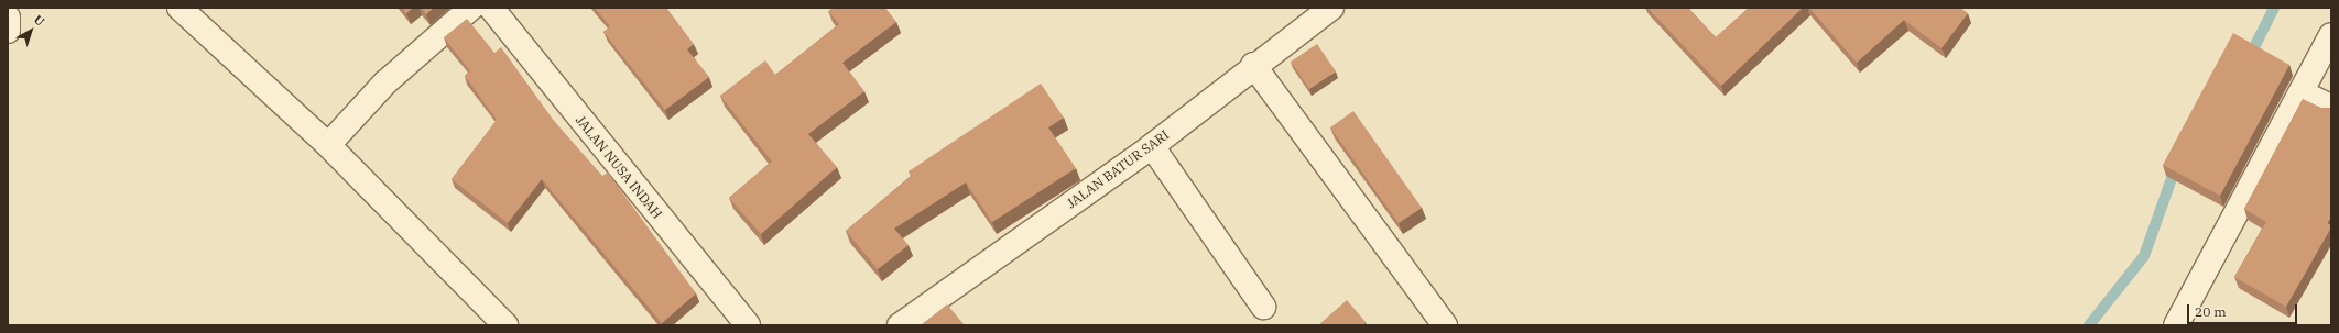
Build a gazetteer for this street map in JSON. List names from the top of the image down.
{
  "streets": {
    "street": ["JALAN NUSA INDAH", "JALAN BATUR SARI"]
  },
  "scale_bar": "20 m",
  "north": "top right"
}
